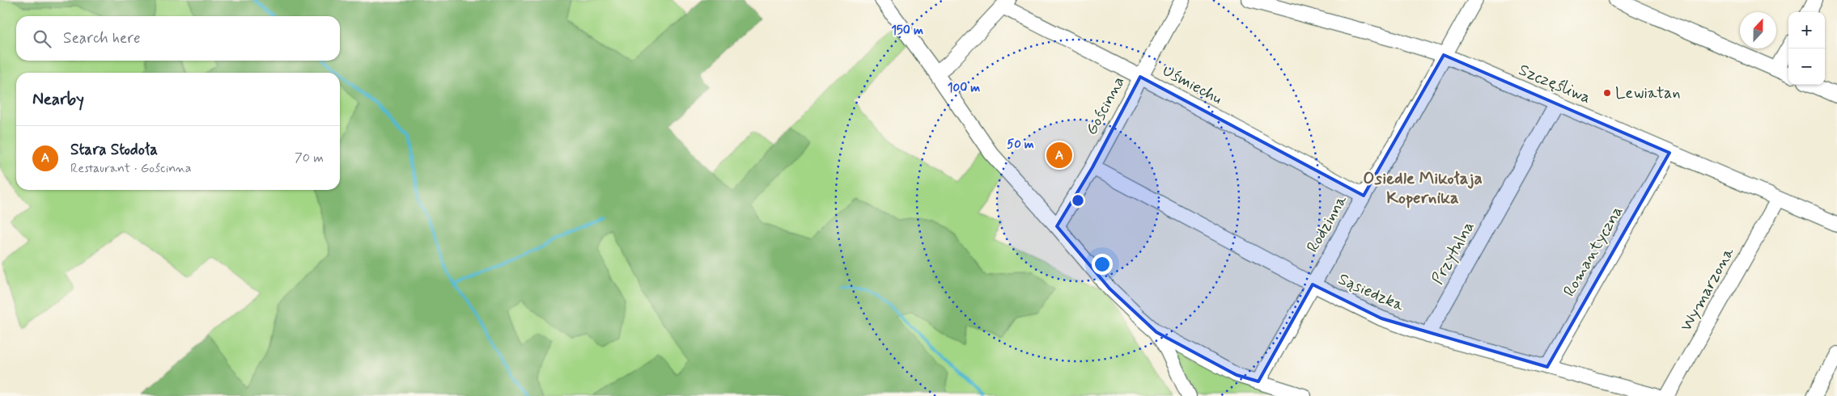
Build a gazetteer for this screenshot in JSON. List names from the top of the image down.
{
  "streets": {
    "street": [
      "Szczęśliwa",
      "Uśmiechu",
      "Gościnna",
      "Rodzinna",
      "Romantyczna",
      "Przytulna",
      "Wymarzona",
      "Sąsiedzka"
    ]
  },
  "crossings": [
    ["Szczęśliwa", "Rodzinna"],
    ["Szczęśliwa", "Romantyczna"],
    ["Szczęśliwa", "Przytulna"],
    ["Szczęśliwa", "Wymarzona"],
    ["Uśmiechu", "Gościnna"],
    ["Uśmiechu", "Rodzinna"],
    ["Gościnna", "Sąsiedzka"],
    ["Rodzinna", "Sąsiedzka"],
    ["Romantyczna", "Sąsiedzka"],
    ["Przytulna", "Sąsiedzka"]
  ],
  "districts": ["Osiedle Mikołaja Kopernika"],
  "places": ["Lewiatan"],
  "north": "top",
  "page": {
    "map_buttons": ["+", "−"],
    "search": "Search here",
    "heading": "Nearby",
    "list": [
      {
        "mark": "A",
        "name": "Stara Stodoła",
        "note": "Restaurant · Gościnna",
        "value": "70 m"
      }
    ],
    "pins": "A"
  },
  "rings": ["150 m", "100 m", "50 m"]
}
